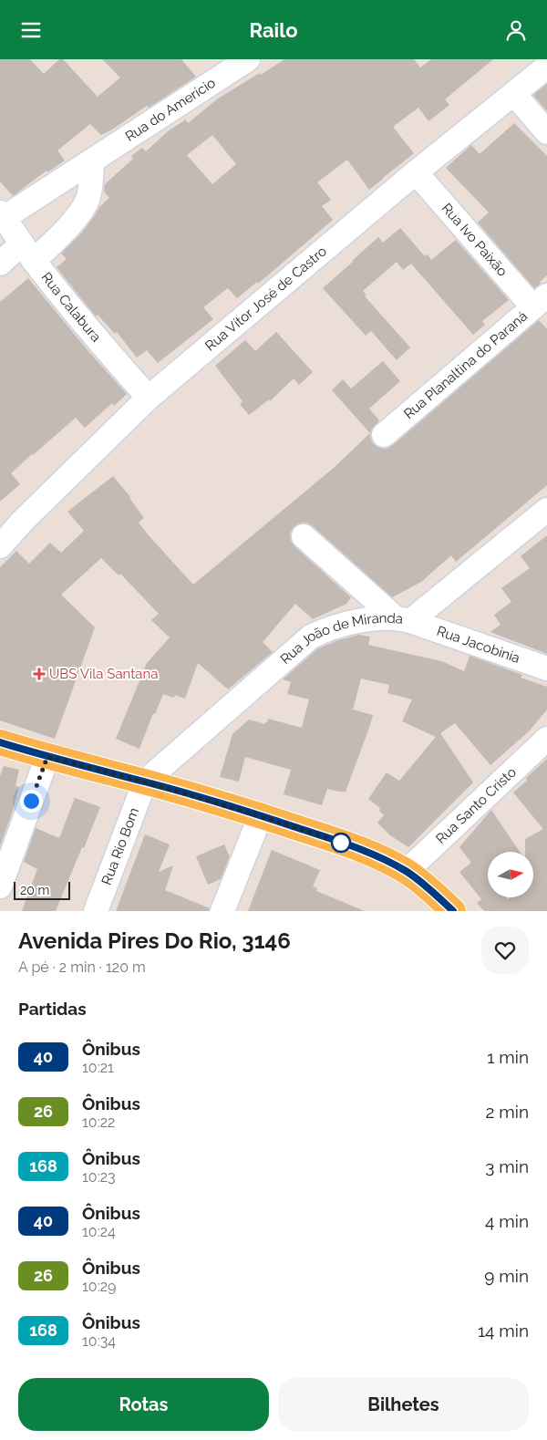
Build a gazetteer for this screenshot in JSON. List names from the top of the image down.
{
  "streets": {
    "street": [
      "Rua do Amerício",
      "Rua Ivo Paixão",
      "Rua Vítor José de Castro",
      "Rua Calabura",
      "Rua Planaltina do Paraná",
      "Rua João de Miranda",
      "Rua Jacobinia",
      "Rua Santo Cristo",
      "Rua Rio Bom"
    ]
  },
  "crossings": [
    ["Rua do Amerício", "Rua Calabura"],
    ["Rua Ivo Paixão", "Rua Vítor José de Castro"],
    ["Rua Ivo Paixão", "Rua Planaltina do Paraná"],
    ["Rua Vítor José de Castro", "Rua Calabura"],
    ["Rua João de Miranda", "Rua Jacobinia"],
    ["Rua João de Miranda", "Rua Rio Bom"]
  ],
  "places": {
    "health": ["UBS Vila Santana"]
  },
  "lines": ["bus line 40"],
  "scale_bar": "20 m",
  "north": "right",
  "page": {
    "header": "Railo",
    "scale": "20 m",
    "heading": [
      ["Avenida Pires Do Rio, 3146", "A pé · 2 min · 120 m"],
      "Partidas"
    ],
    "list": [
      {
        "mark": "40",
        "name": "Ônibus",
        "note": "10:21",
        "value": "1 min"
      },
      {
        "mark": "26",
        "name": "Ônibus",
        "note": "10:22",
        "value": "2 min"
      },
      {
        "mark": "168",
        "name": "Ônibus",
        "note": "10:23",
        "value": "3 min"
      },
      {
        "mark": "40",
        "name": "Ônibus",
        "note": "10:24",
        "value": "4 min"
      },
      {
        "mark": "26",
        "name": "Ônibus",
        "note": "10:29",
        "value": "9 min"
      },
      {
        "mark": "168",
        "name": "Ônibus",
        "note": "10:34",
        "value": "14 min"
      }
    ],
    "buttons": ["Rotas", "Bilhetes"]
  }
}
